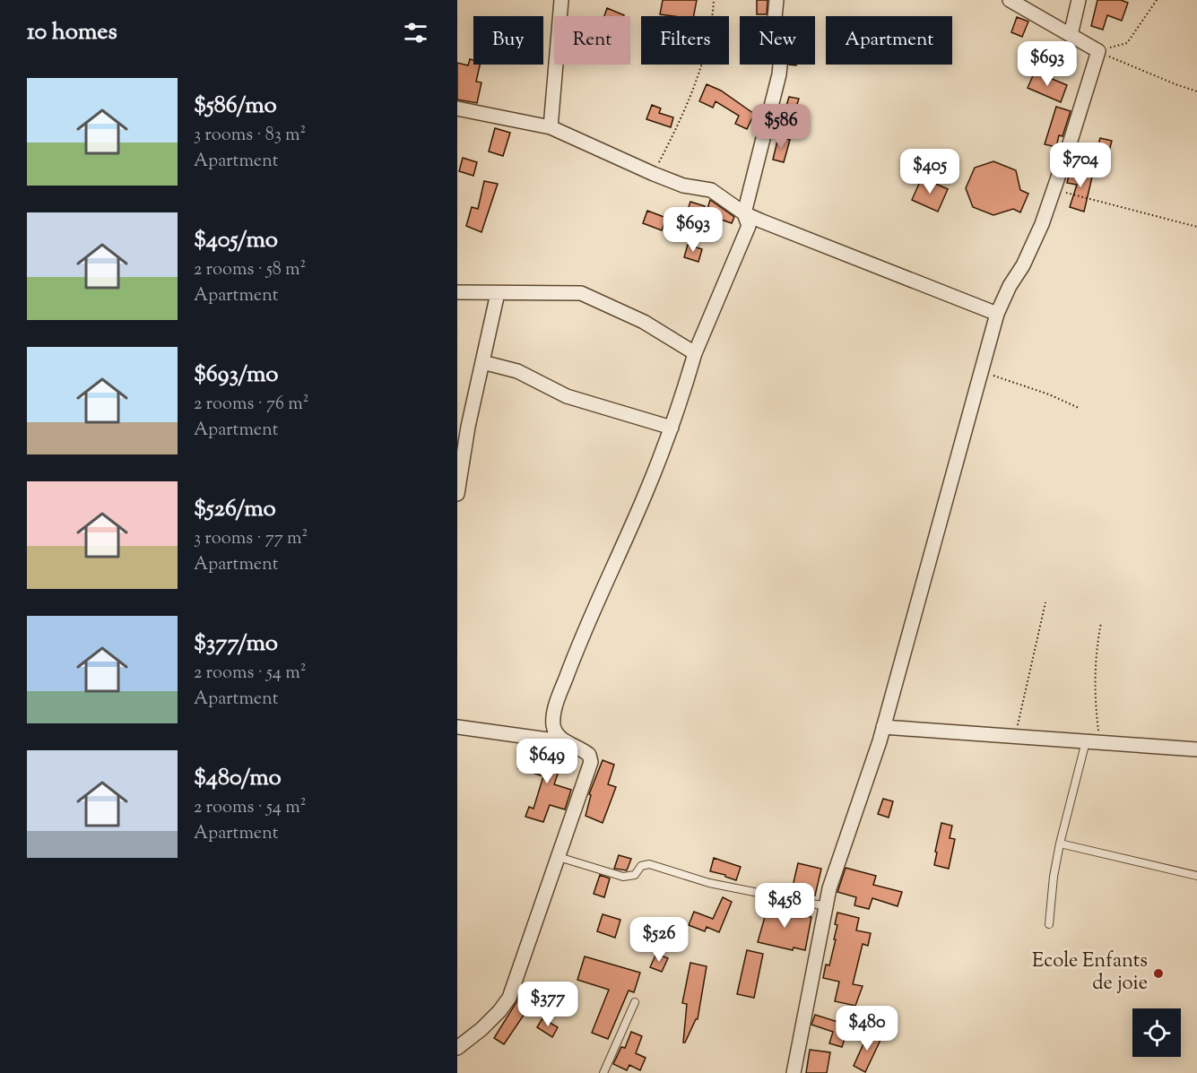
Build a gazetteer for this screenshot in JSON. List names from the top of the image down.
{
  "places": ["Ecole Enfants de joie"],
  "page": {
    "heading": "10 homes",
    "chip": [
      "Buy",
      "Rent",
      "Filters",
      "New",
      "Apartment"
    ],
    "price": [
      "$693",
      "$586",
      "$704",
      "$405",
      "$693",
      "$649",
      "$458",
      "$526",
      "$377",
      "$480"
    ],
    "list": [
      {
        "name": "$586/mo",
        "note": "3 rooms · 83 m² · Apartment"
      },
      {
        "name": "$405/mo",
        "note": "2 rooms · 58 m² · Apartment"
      },
      {
        "name": "$693/mo",
        "note": "2 rooms · 76 m² · Apartment"
      },
      {
        "name": "$526/mo",
        "note": "3 rooms · 77 m² · Apartment"
      },
      {
        "name": "$377/mo",
        "note": "2 rooms · 54 m² · Apartment"
      },
      {
        "name": "$480/mo",
        "note": "2 rooms · 54 m² · Apartment"
      }
    ]
  }
}
